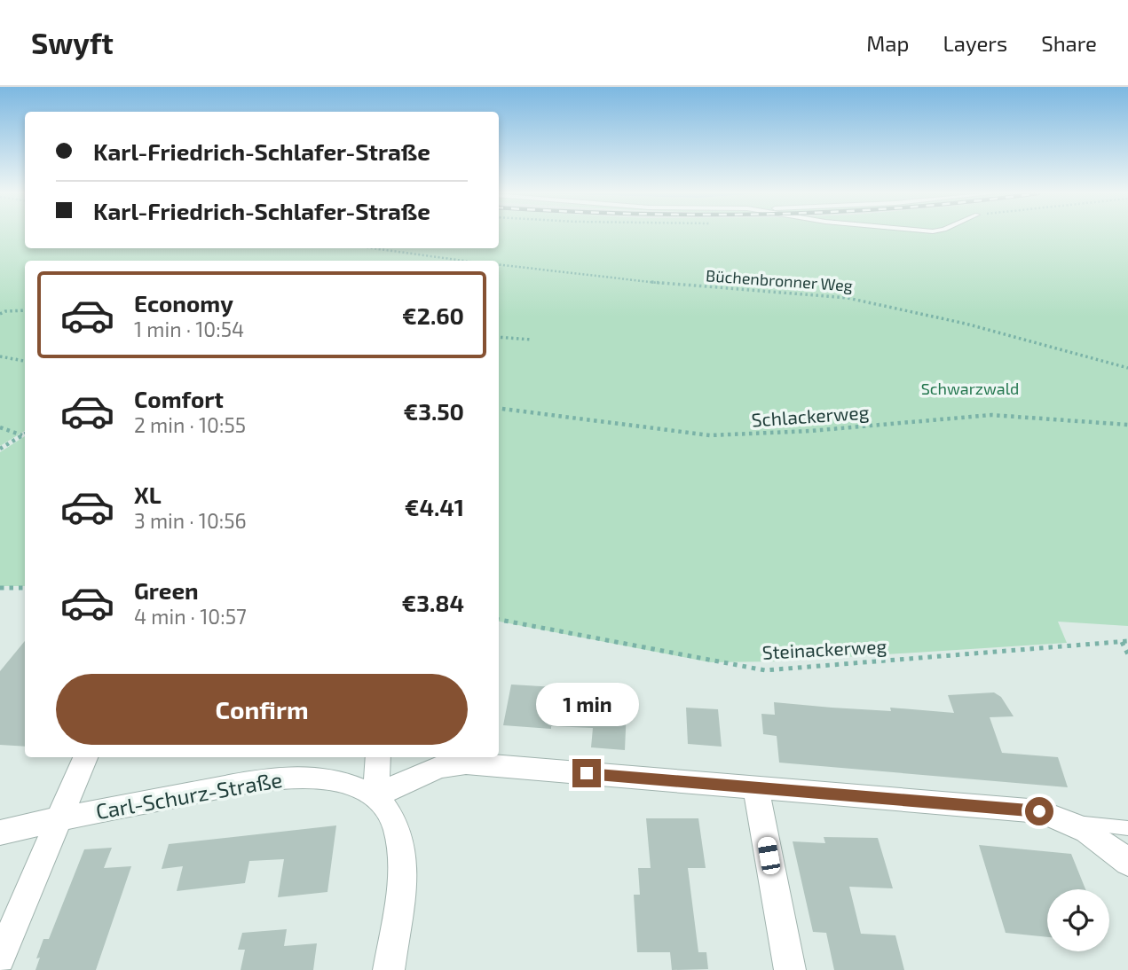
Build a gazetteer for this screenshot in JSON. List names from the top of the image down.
{
  "streets": {
    "street": ["Carl-Schurz-Straße"],
    "path": ["Büchenbronner Weg", "Schlackerweg", "Steinackerweg"]
  },
  "parks": ["Schwarzwald"],
  "page": {
    "header": "Swyft",
    "nav": ["Map", "Layers", "Share"],
    "banner": ["Karl-Friedrich-Schlafer-Straße", "Karl-Friedrich-Schlafer-Straße"],
    "list": [
      {
        "name": "Economy",
        "note": "1 min · 10:54",
        "value": "€2.60"
      },
      {
        "name": "Comfort",
        "note": "2 min · 10:55",
        "value": "€3.50"
      },
      {
        "name": "XL",
        "note": "3 min · 10:56",
        "value": "€4.41"
      },
      {
        "name": "Green",
        "note": "4 min · 10:57",
        "value": "€3.84"
      }
    ],
    "buttons": "Confirm",
    "bubble": "1 min"
  }
}
